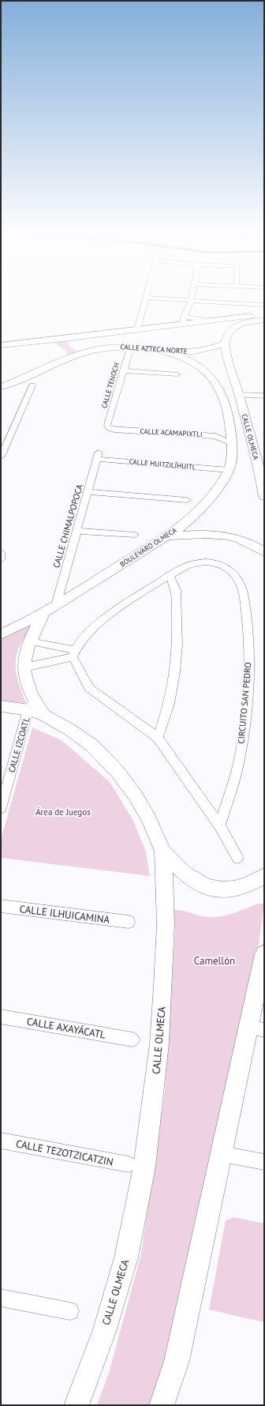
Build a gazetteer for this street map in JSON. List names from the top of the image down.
{
  "streets": {
    "street": [
      "CALLE AZTECA NORTE",
      "CALLE TENOCH",
      "CALLE ACAMAPIXTLI",
      "CALLE OLMECA",
      "CALLE HUITZILÍHUITL",
      "CALLE CHIMALPOPOCA",
      "BOULEVARD OLMECA",
      "CIRCUITO SAN PEDRO",
      "CALLE IZCOATL",
      "CALLE ILHUICAMINA",
      "CALLE AXAYÁCATL",
      "CALLE TEZOTZICATZIN"
    ]
  },
  "crossings": [
    ["CALLE AZTECA NORTE", "CALLE TENOCH"],
    ["CALLE AZTECA NORTE", "CALLE OLMECA"],
    ["CALLE AZTECA NORTE", "BOULEVARD OLMECA"],
    ["CALLE TENOCH", "CALLE ACAMAPIXTLI"],
    ["CALLE ACAMAPIXTLI", "BOULEVARD OLMECA"],
    ["CALLE OLMECA", "CALLE IZCOATL"],
    ["CALLE HUITZILÍHUITL", "CALLE CHIMALPOPOCA"],
    ["CALLE HUITZILÍHUITL", "BOULEVARD OLMECA"],
    ["CALLE CHIMALPOPOCA", "BOULEVARD OLMECA"]
  ],
  "parks": ["Área de Juegos", "Camellón"]
}
